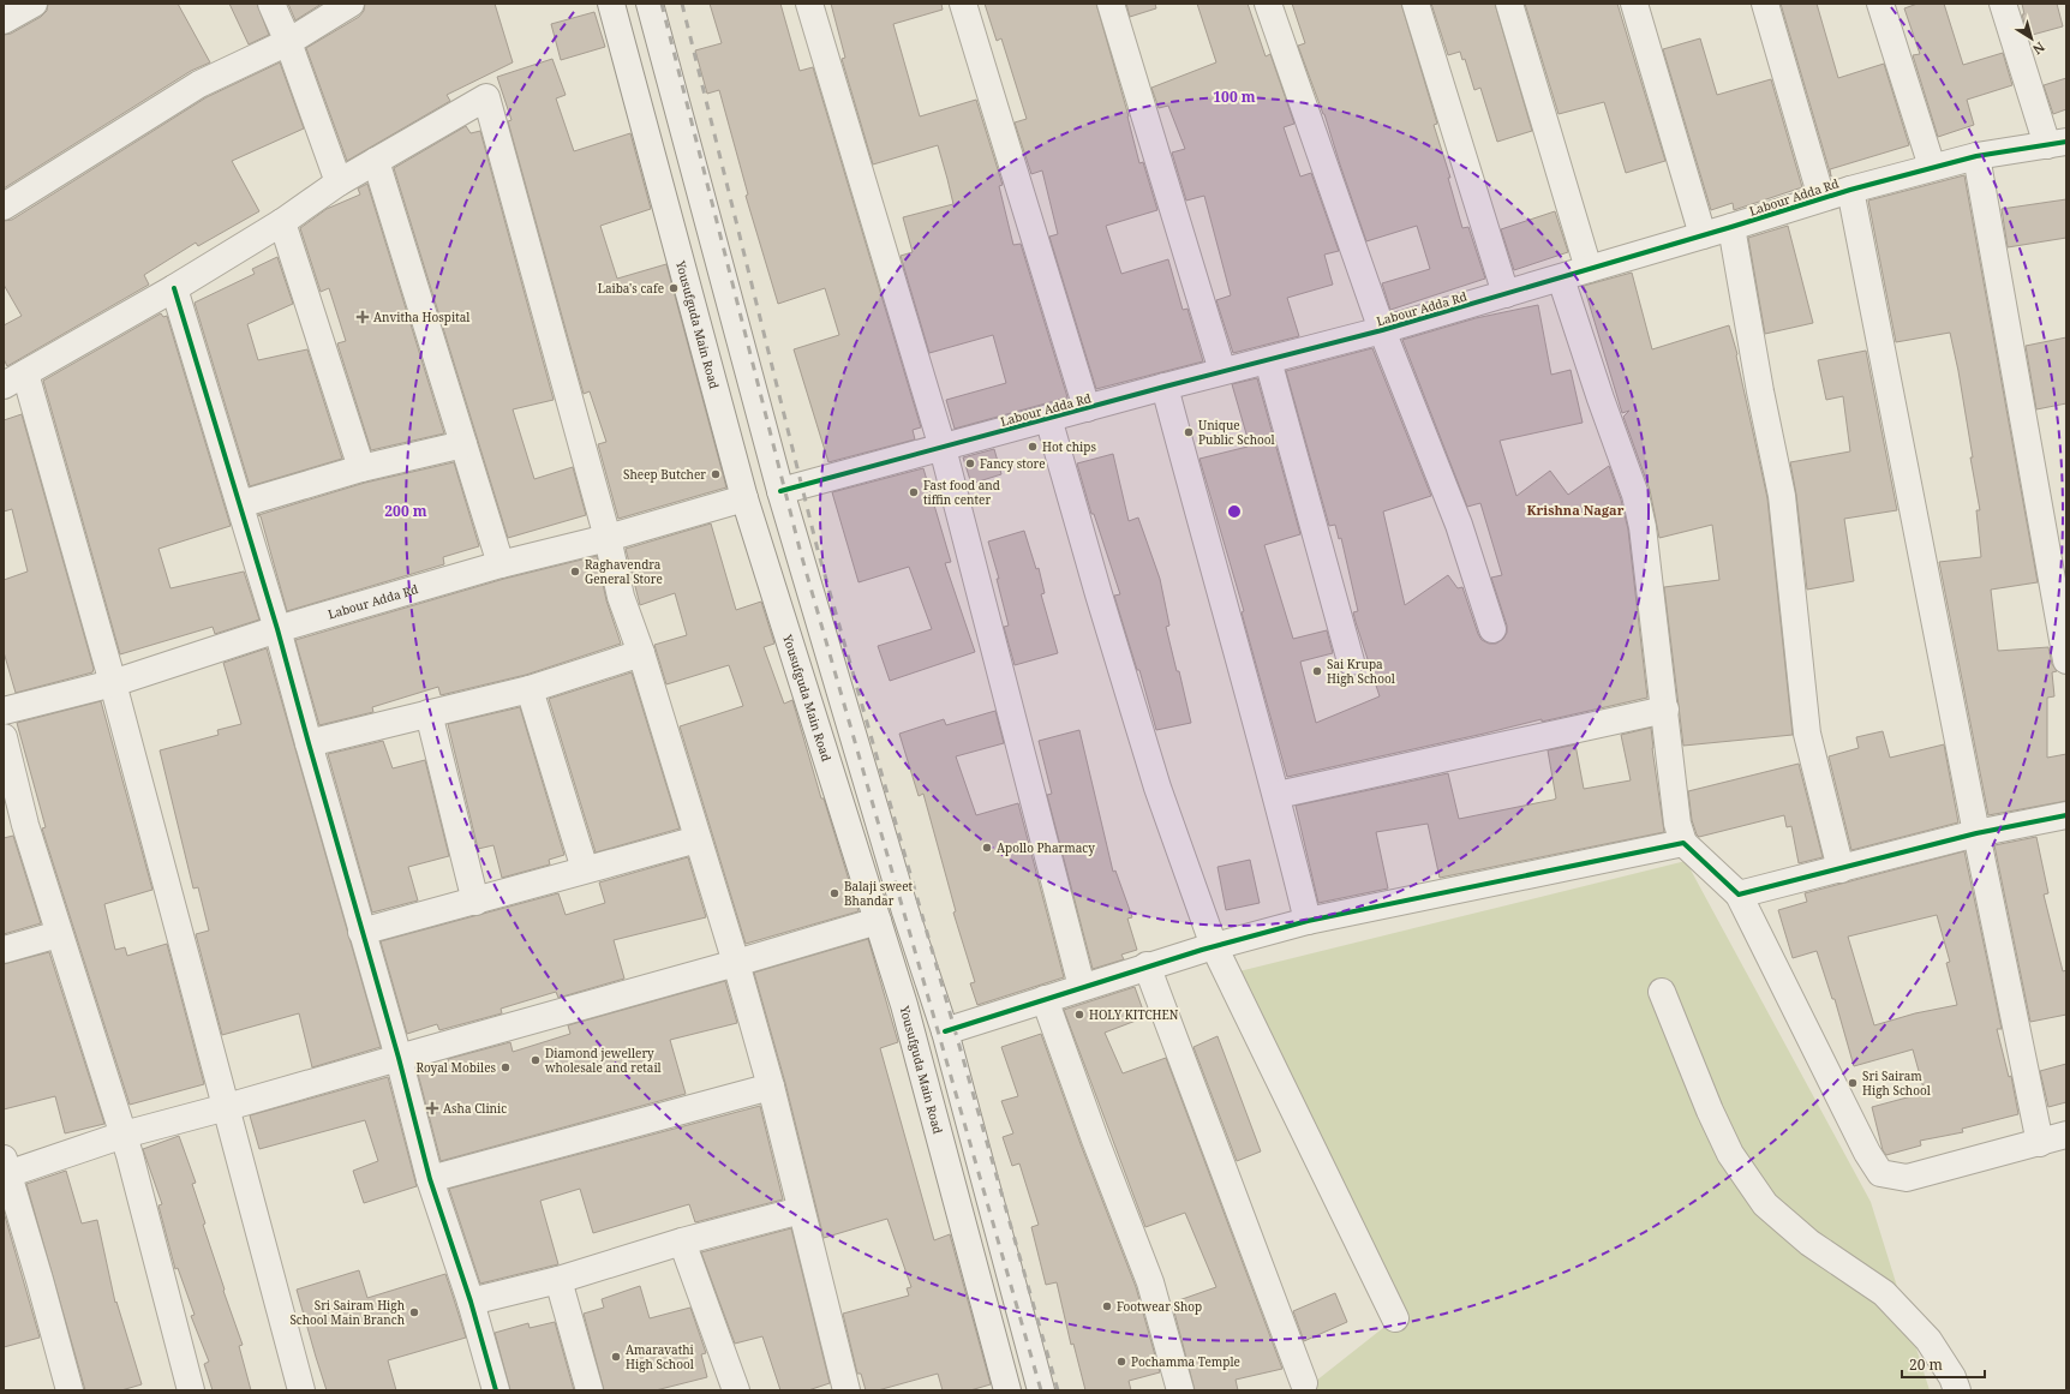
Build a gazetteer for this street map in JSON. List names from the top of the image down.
{
  "streets": {
    "street": ["Labour Adda Rd", "Yousufguda Main Road"]
  },
  "crossings": [
    ["Labour Adda Rd", "Yousufguda Main Road"]
  ],
  "districts": ["Krishna Nagar"],
  "places": {
    "other": [
      "Laiba's cafe",
      "Unique Public School",
      "Hot chips",
      "Fancy store",
      "Sheep Butcher",
      "Fast food and tiffin center",
      "Raghavendra General Store",
      "Sai Krupa High School",
      "Apollo Pharmacy",
      "Balaji sweet Bhandar",
      "HOLY KITCHEN",
      "Diamond jewellery wholesale and retail",
      "Royal Mobiles",
      "Sri Sairam High School",
      "Footwear Shop",
      "Sri Sairam High School Main Branch",
      "Amaravathi High School",
      "Pochamma Temple"
    ],
    "health": ["Anvitha Hospital", "Asha Clinic"]
  },
  "scale_bar": "20 m",
  "north": "bottom right",
  "rings": ["100 m", "200 m"]
}
